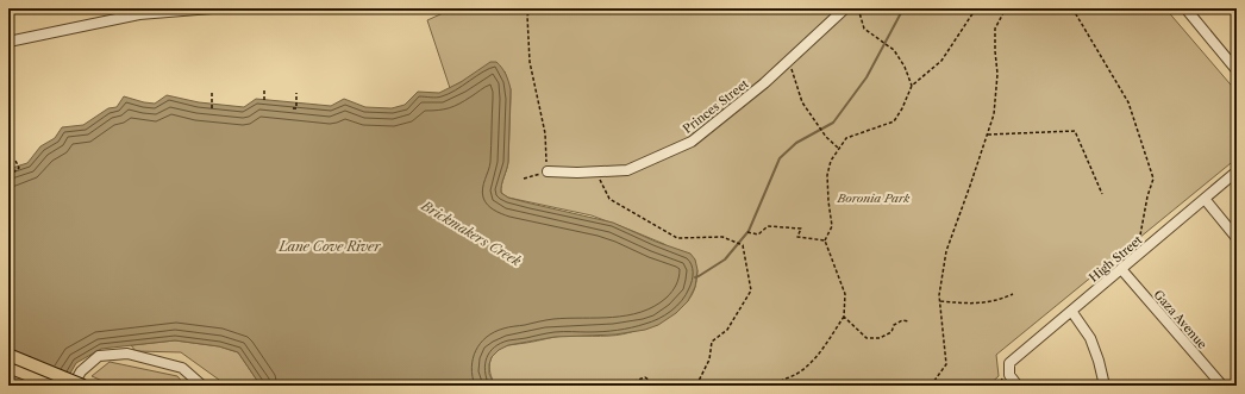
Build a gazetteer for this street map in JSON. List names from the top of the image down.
{
  "streets": {
    "street": ["Princes Street", "High Street", "Gaza Avenue"]
  },
  "crossings": [
    ["High Street", "Gaza Avenue"]
  ],
  "water": ["Brickmakers Creek", "Lane Cove River"],
  "parks": ["Boronia Park"]
}
